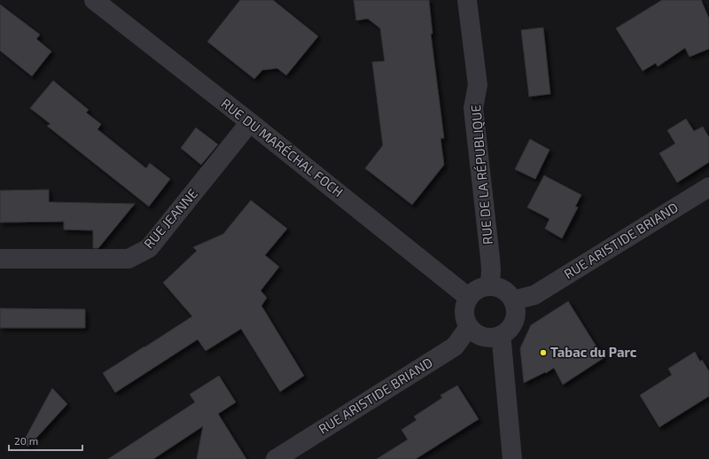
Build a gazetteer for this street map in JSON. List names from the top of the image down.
{
  "streets": {
    "street": [
      "RUE DU MARÉCHAL FOCH",
      "RUE DE LA RÉPUBLIQUE",
      "RUE JEANNE",
      "RUE ARISTIDE BRIAND"
    ]
  },
  "crossings": [
    ["RUE DU MARÉCHAL FOCH", "RUE DE LA RÉPUBLIQUE"],
    ["RUE DU MARÉCHAL FOCH", "RUE JEANNE"],
    ["RUE DU MARÉCHAL FOCH", "RUE ARISTIDE BRIAND"],
    ["RUE DE LA RÉPUBLIQUE", "RUE ARISTIDE BRIAND"]
  ],
  "places": ["Tabac du Parc"],
  "scale_bar": "20 m"
}
